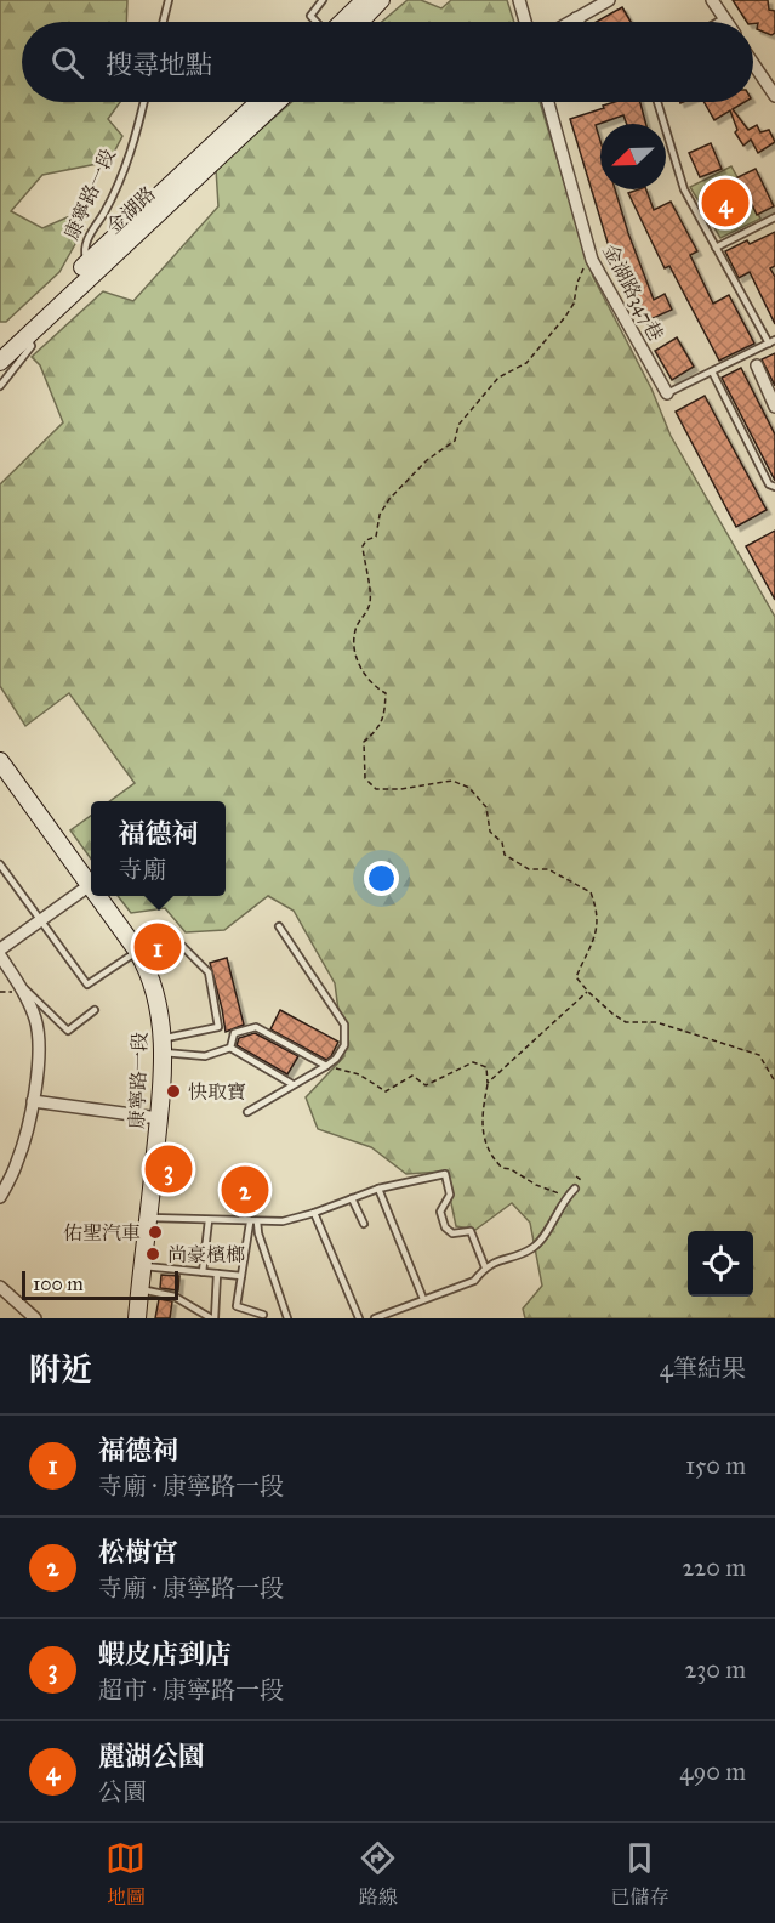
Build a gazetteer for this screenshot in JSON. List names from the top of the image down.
{
  "streets": {
    "main road": ["康寧路一段", "金湖路"],
    "street": ["金湖路347巷"]
  },
  "crossings": [
    ["康寧路一段", "金湖路"]
  ],
  "places": ["快取寶", "佑聖汽車", "尚豪檳榔"],
  "scale_bar": "100 m",
  "north": "bottom left",
  "page": {
    "search": "搜尋地點",
    "pins": [
      "4",
      "1",
      "3",
      "2"
    ],
    "popup": ["福德祠", "寺廟"],
    "scale": "100 m",
    "heading": ["附近", "4筆結果"],
    "list": [
      {
        "mark": "1",
        "name": "福德祠",
        "note": "寺廟 · 康寧路一段",
        "value": "150 m"
      },
      {
        "mark": "2",
        "name": "松樹宮",
        "note": "寺廟 · 康寧路一段",
        "value": "220 m"
      },
      {
        "mark": "3",
        "name": "蝦皮店到店",
        "note": "超市 · 康寧路一段",
        "value": "230 m"
      },
      {
        "mark": "4",
        "name": "麗湖公園",
        "note": "公園",
        "value": "490 m"
      }
    ],
    "nav": ["地圖", "路線", "已儲存"]
  }
}
